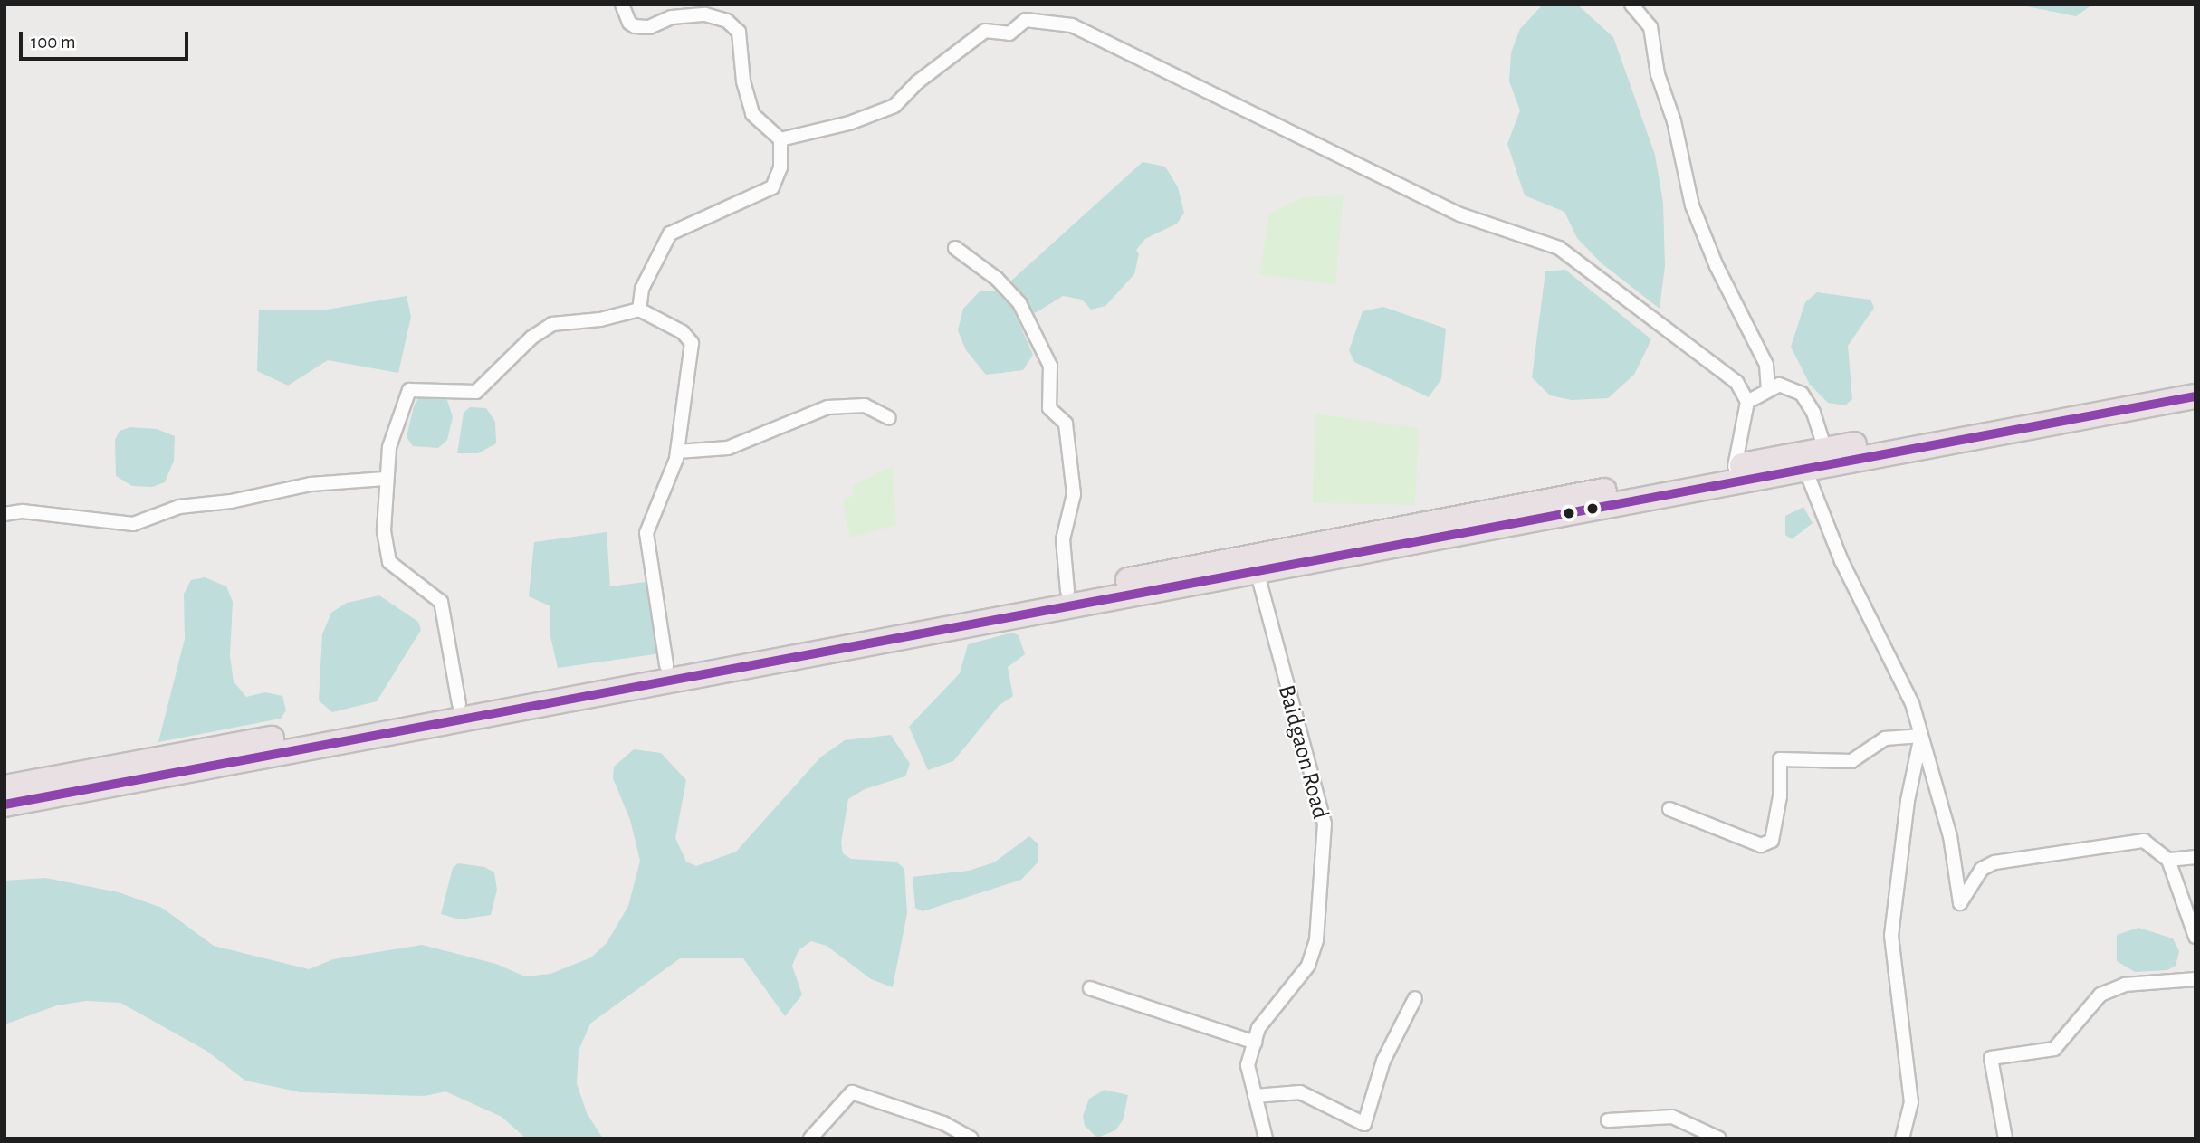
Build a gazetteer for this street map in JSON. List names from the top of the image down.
{
  "streets": {
    "street": ["Baidgaon Road"]
  },
  "scale_bar": "100 m"
}
